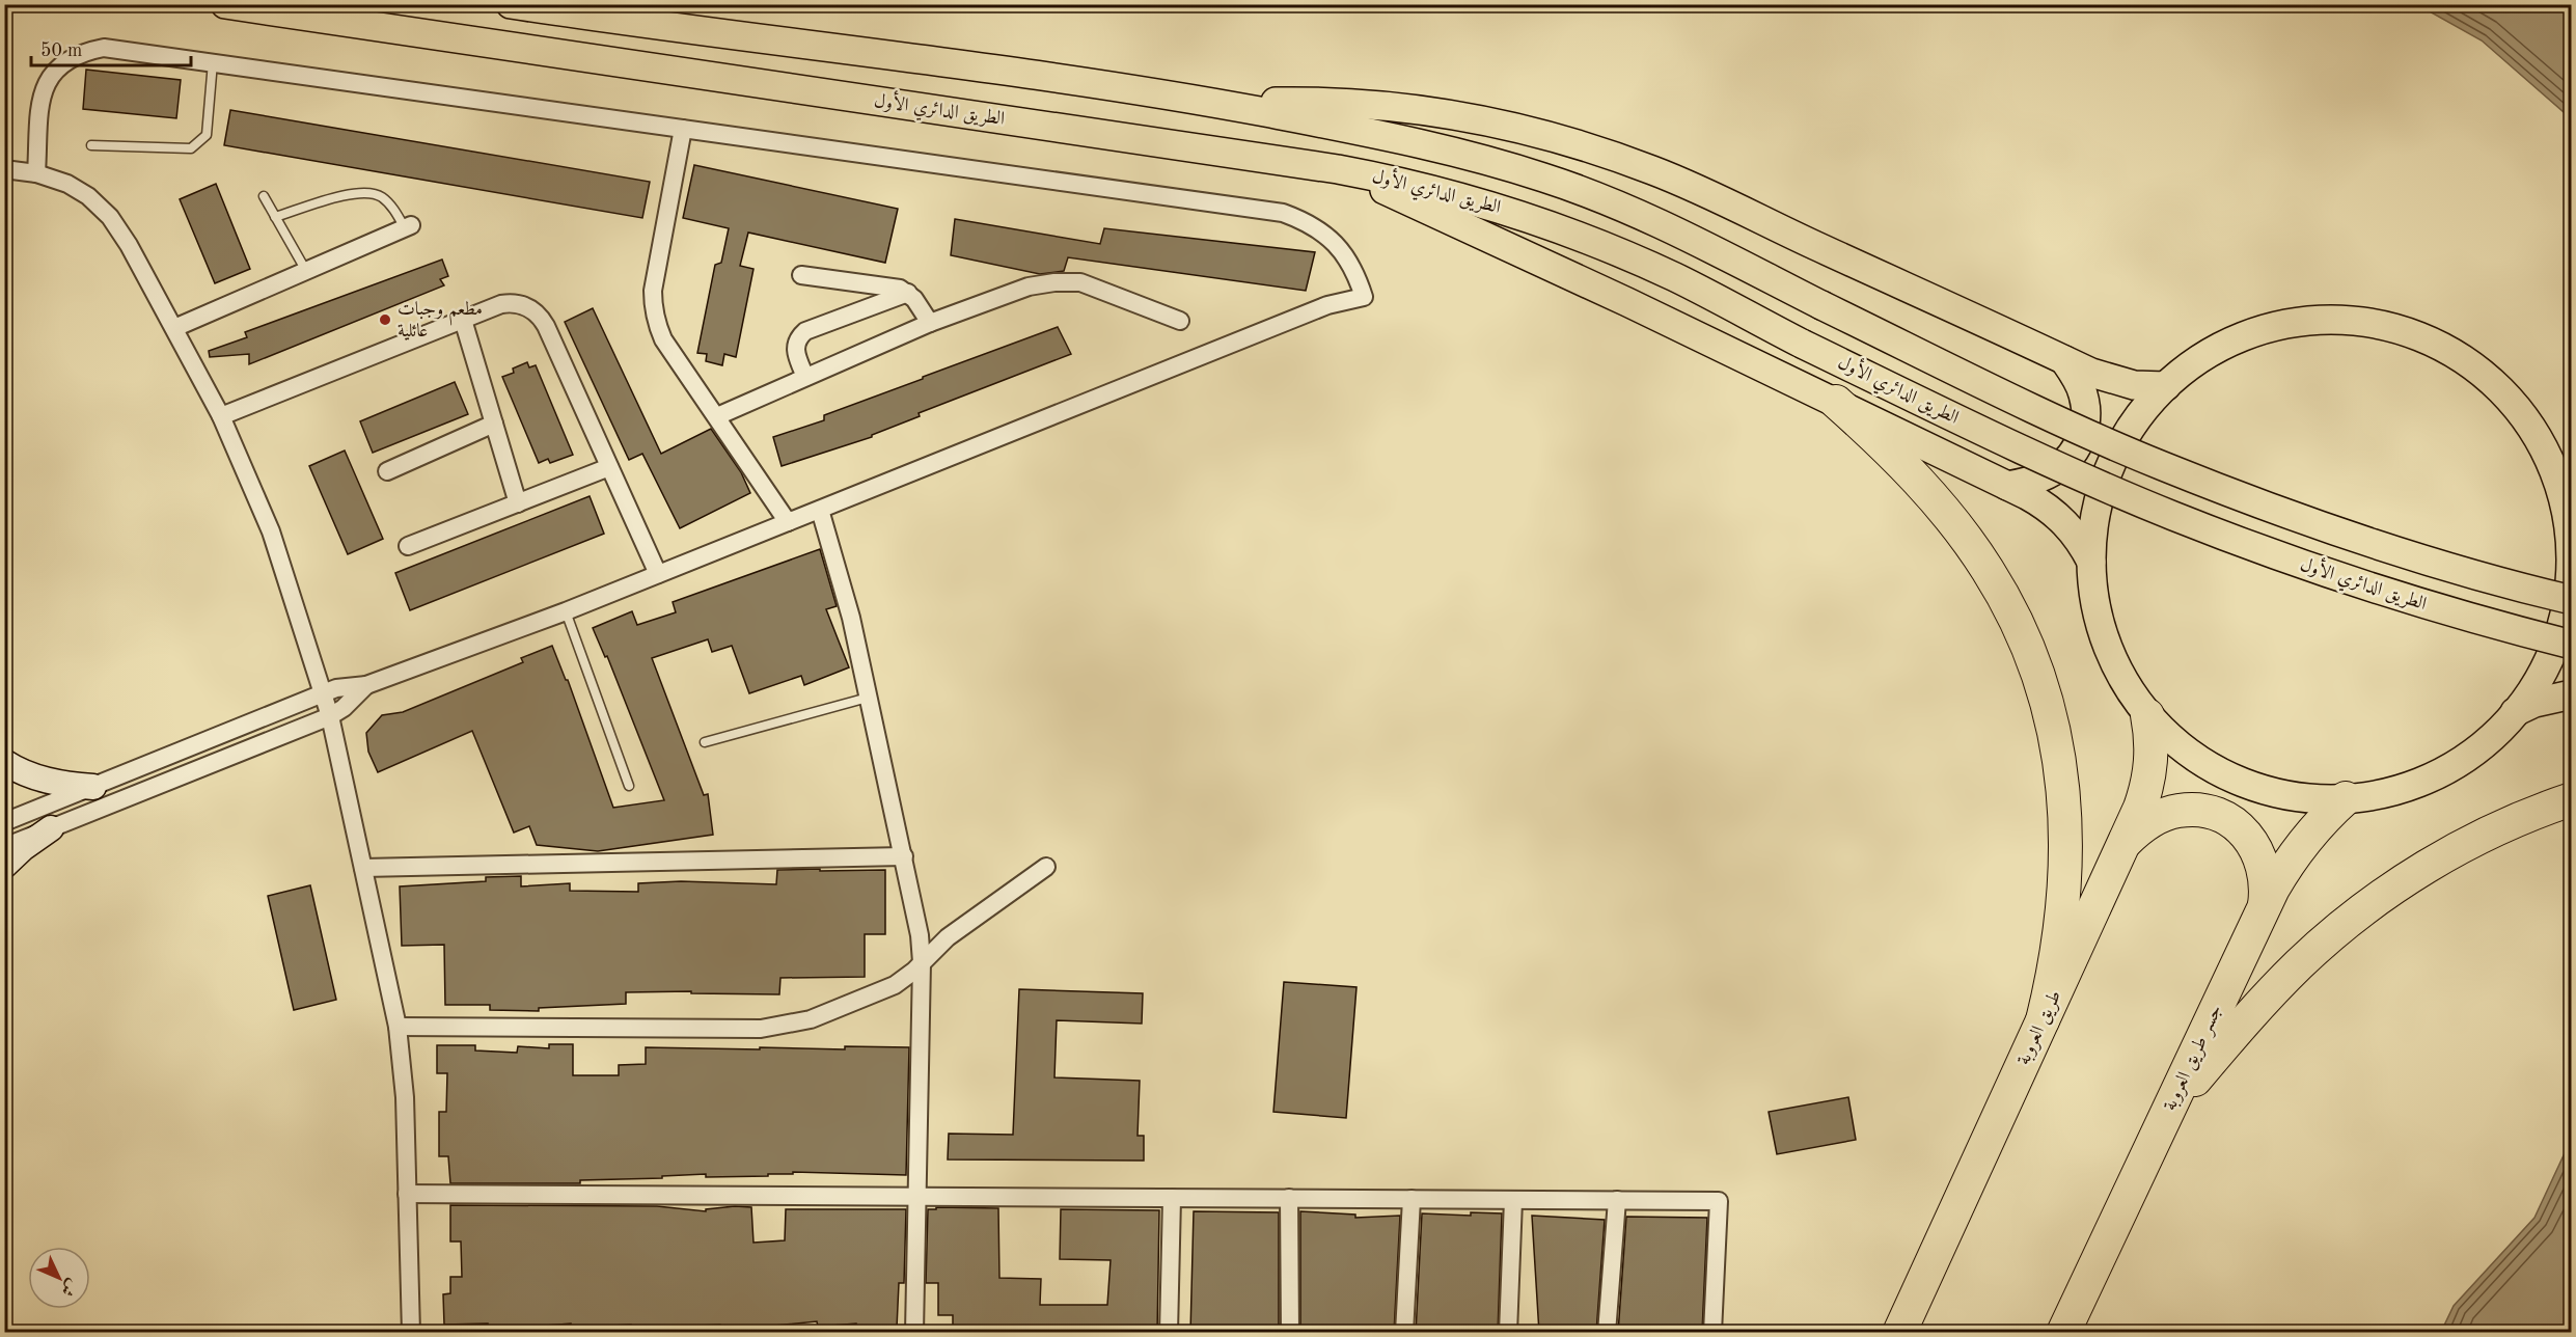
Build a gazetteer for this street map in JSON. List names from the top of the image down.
{
  "streets": {
    "highway": ["طريق العروبة", "جسر طريق العروبة"],
    "main road": ["الطريق الدائري الأول"]
  },
  "places": ["مطعم وجبات عائلية"],
  "scale_bar": "50 m",
  "north": "bottom right"
}
